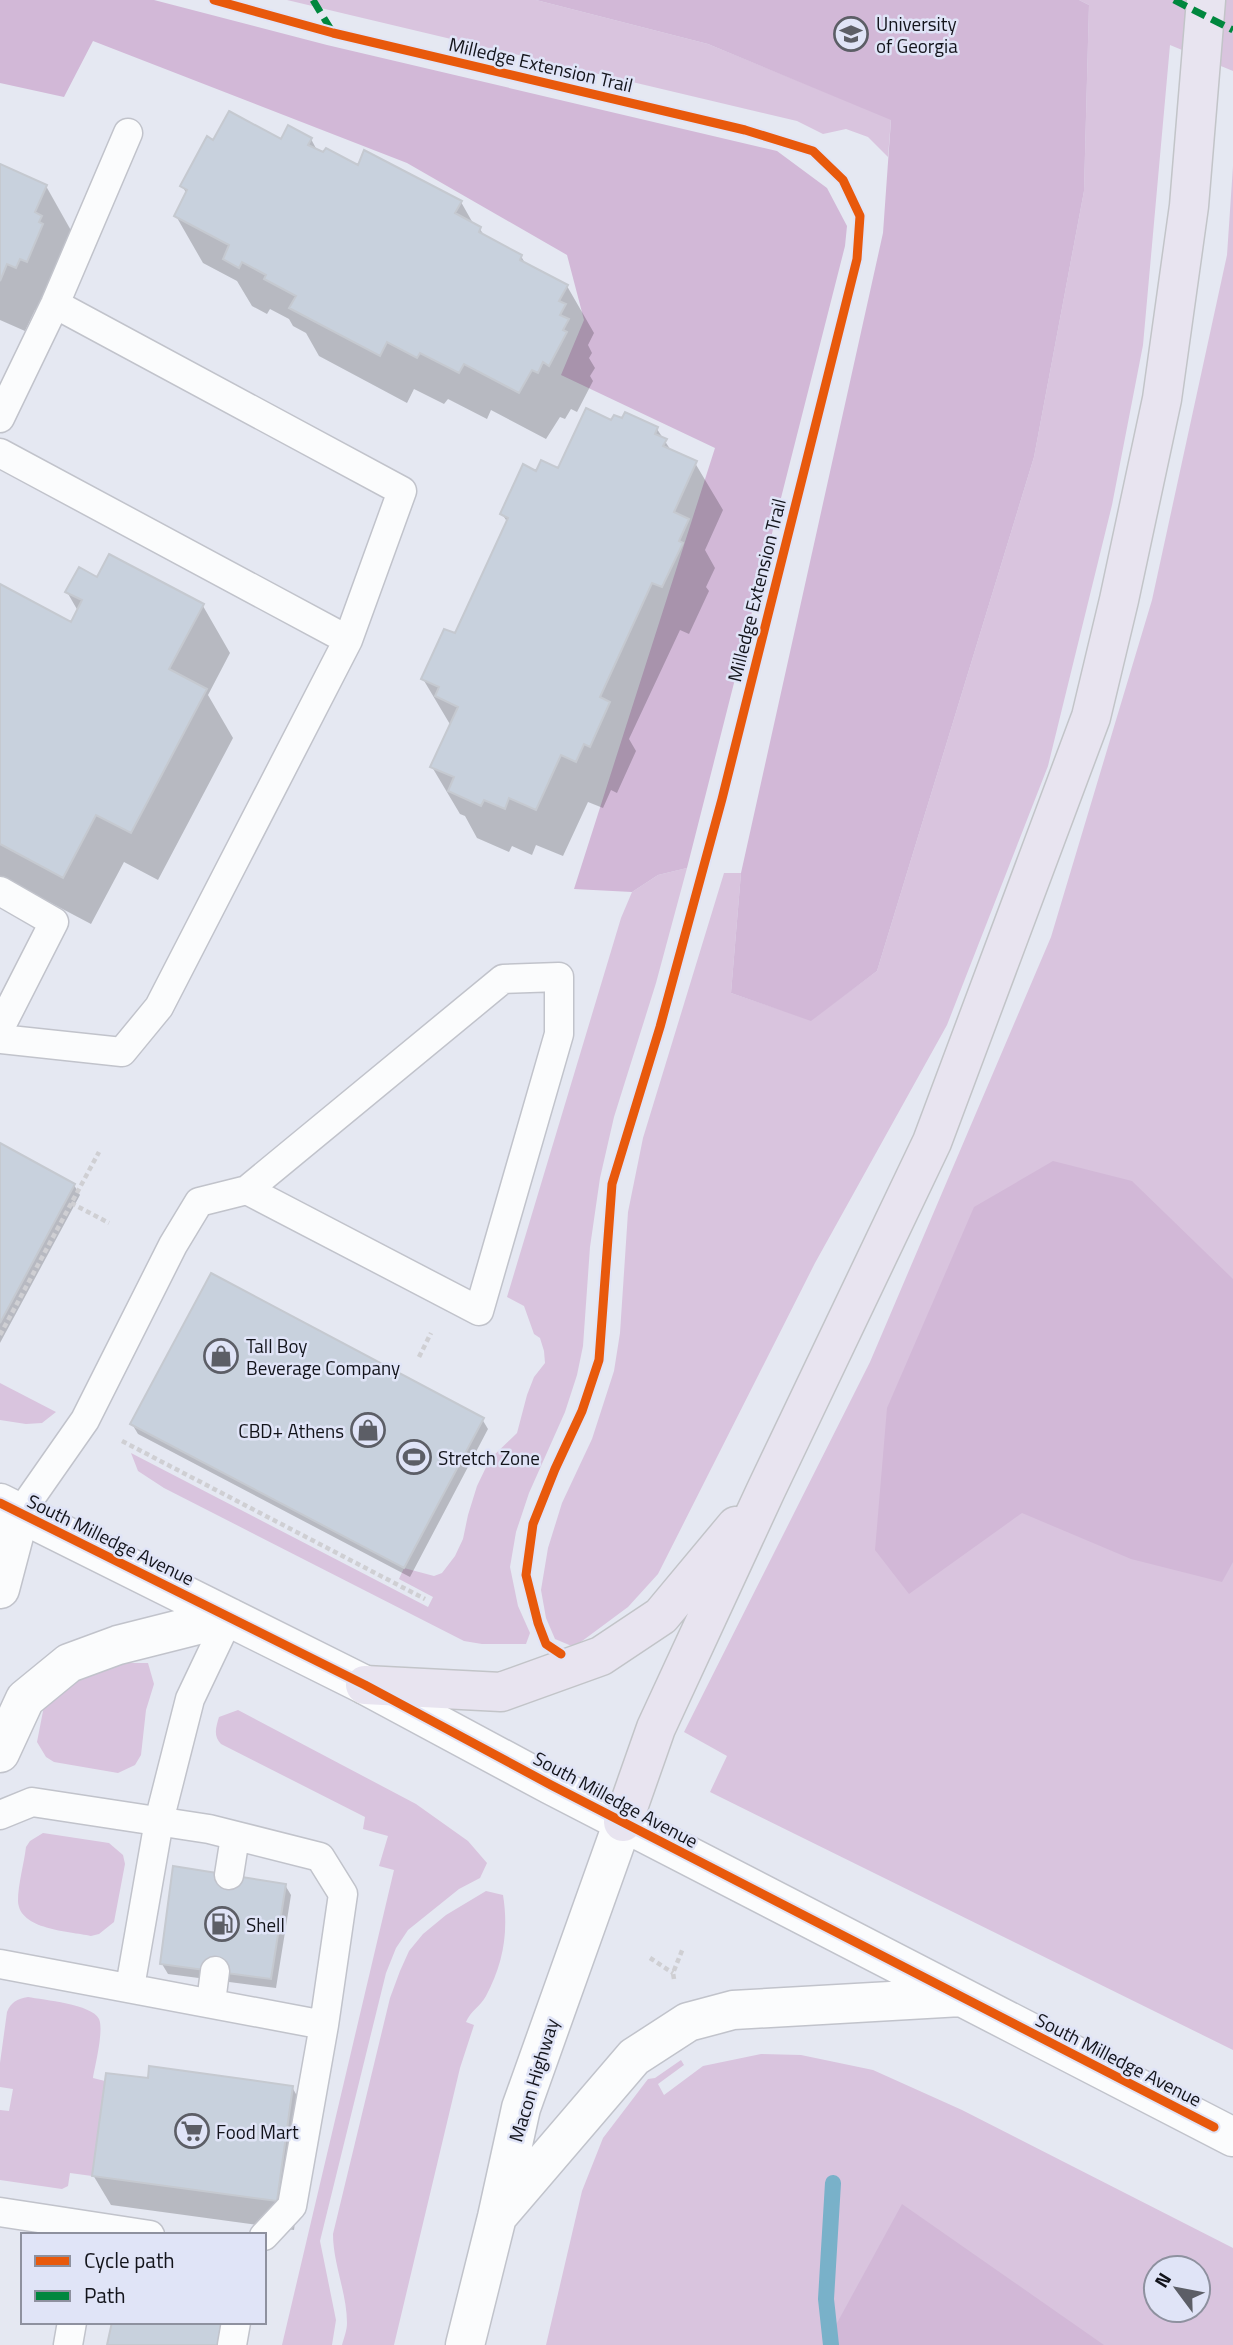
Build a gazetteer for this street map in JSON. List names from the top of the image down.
{
  "streets": {
    "main road": ["South Milledge Avenue", "Macon Highway"],
    "cycle path": ["Milledge Extension Trail"]
  },
  "crossings": [
    ["South Milledge Avenue", "Macon Highway"]
  ],
  "places": {
    "school or university": ["University of Georgia"],
    "shop": ["Tall Boy Beverage Company", "CBD+ Athens"],
    "sports": ["Stretch Zone"],
    "fuel station": ["Shell"],
    "supermarket": ["Food Mart"]
  },
  "legend": ["Cycle path", "Path"],
  "north": "top left"
}
